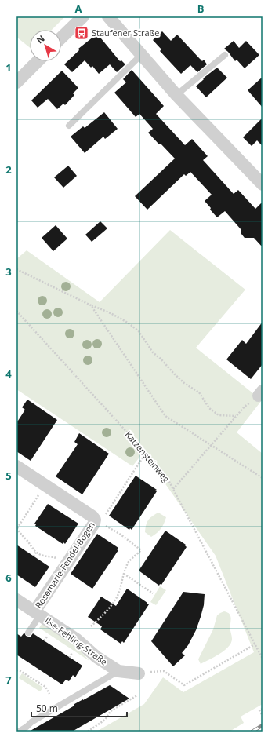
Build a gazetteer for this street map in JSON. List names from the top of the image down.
{
  "streets": {
    "street": ["Rosemarie-Fendel-Bogen", "Ilse-Fehling-Straße"],
    "path": ["Katzensteinweg"]
  },
  "crossings": [
    ["Rosemarie-Fendel-Bogen", "Ilse-Fehling-Straße"]
  ],
  "places": {
    "bus stop": ["Staufener Straße"]
  },
  "scale_bar": "50 m",
  "north": "top left",
  "grid": {
    "columns": ["A", "B"],
    "rows": [
      "1",
      "2",
      "3",
      "4",
      "5",
      "6",
      "7"
    ]
  }
}
